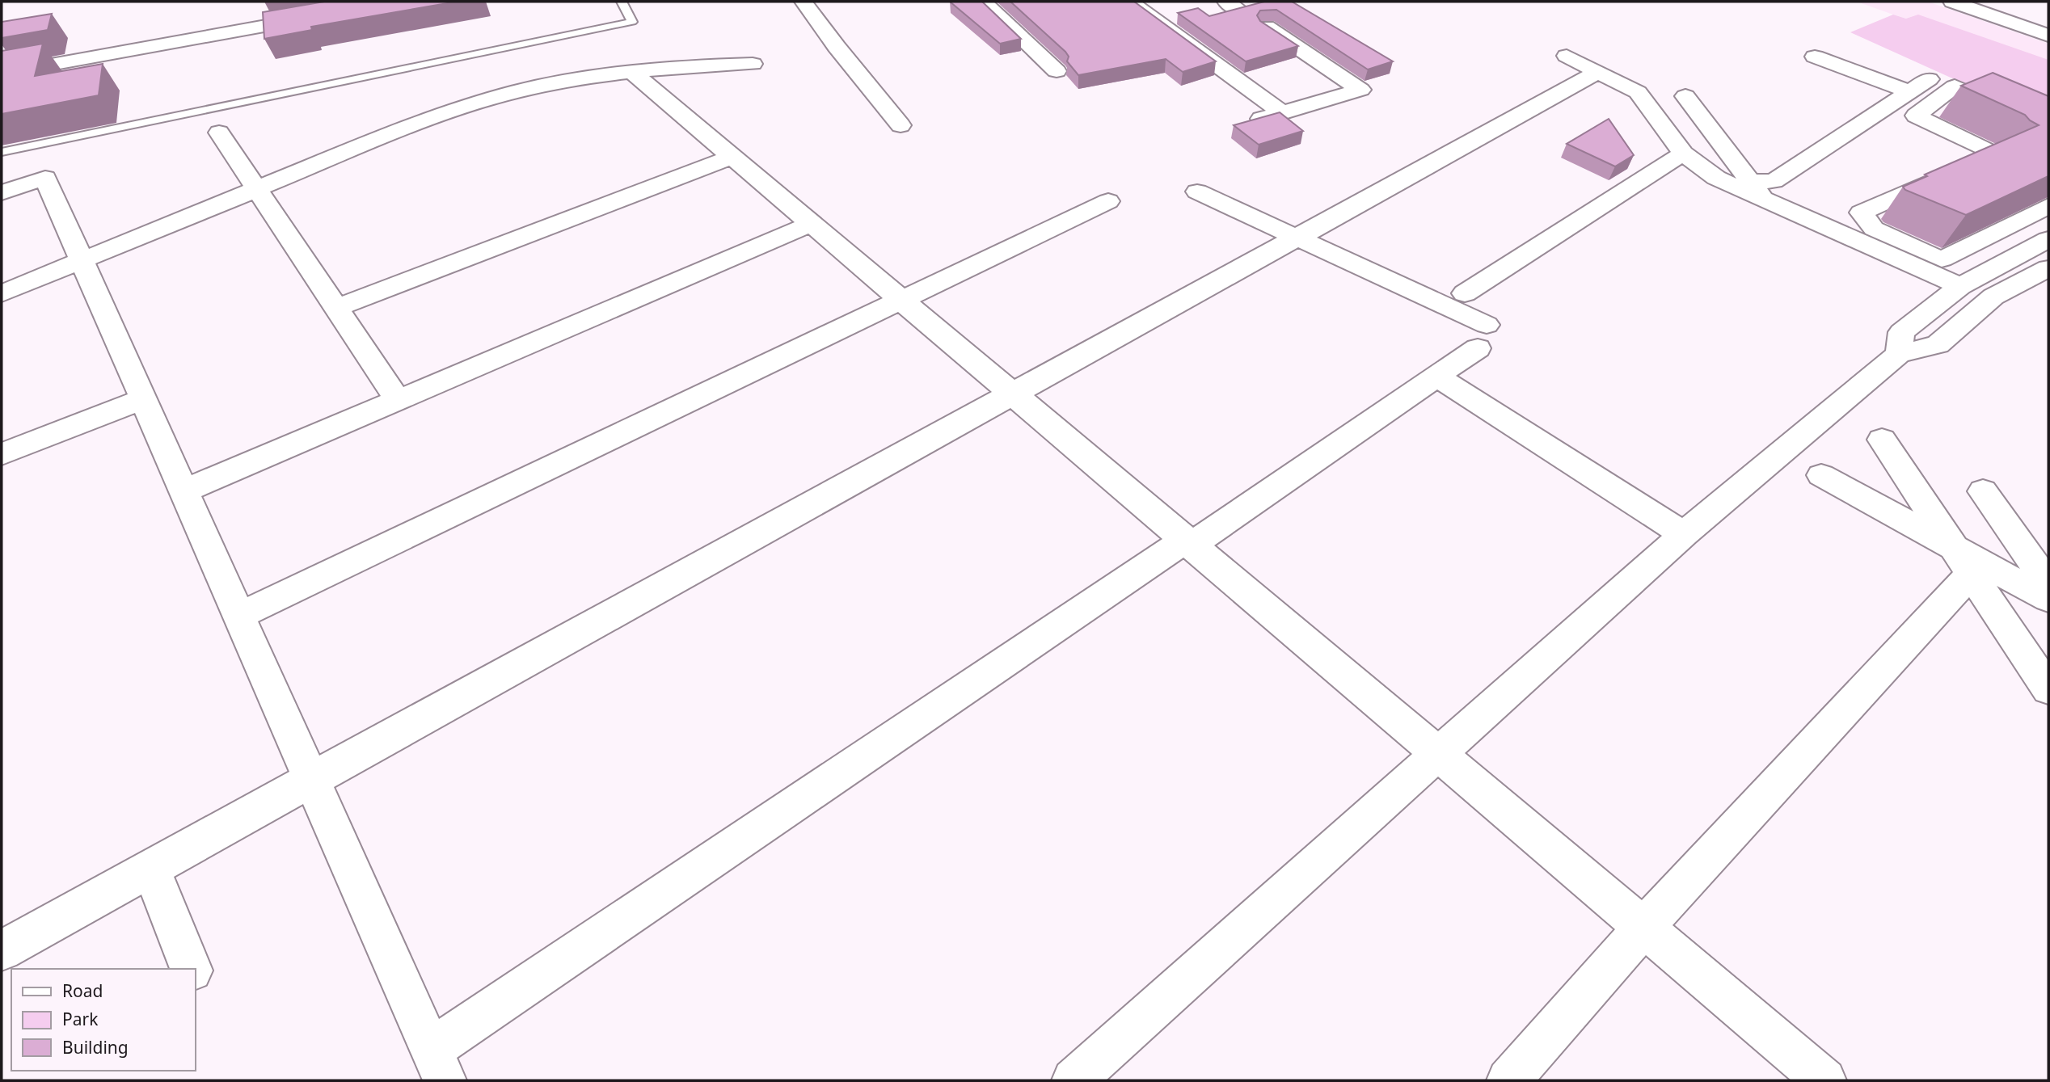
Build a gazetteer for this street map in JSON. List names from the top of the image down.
{
  "legend": ["Road", "Park", "Building"]
}
